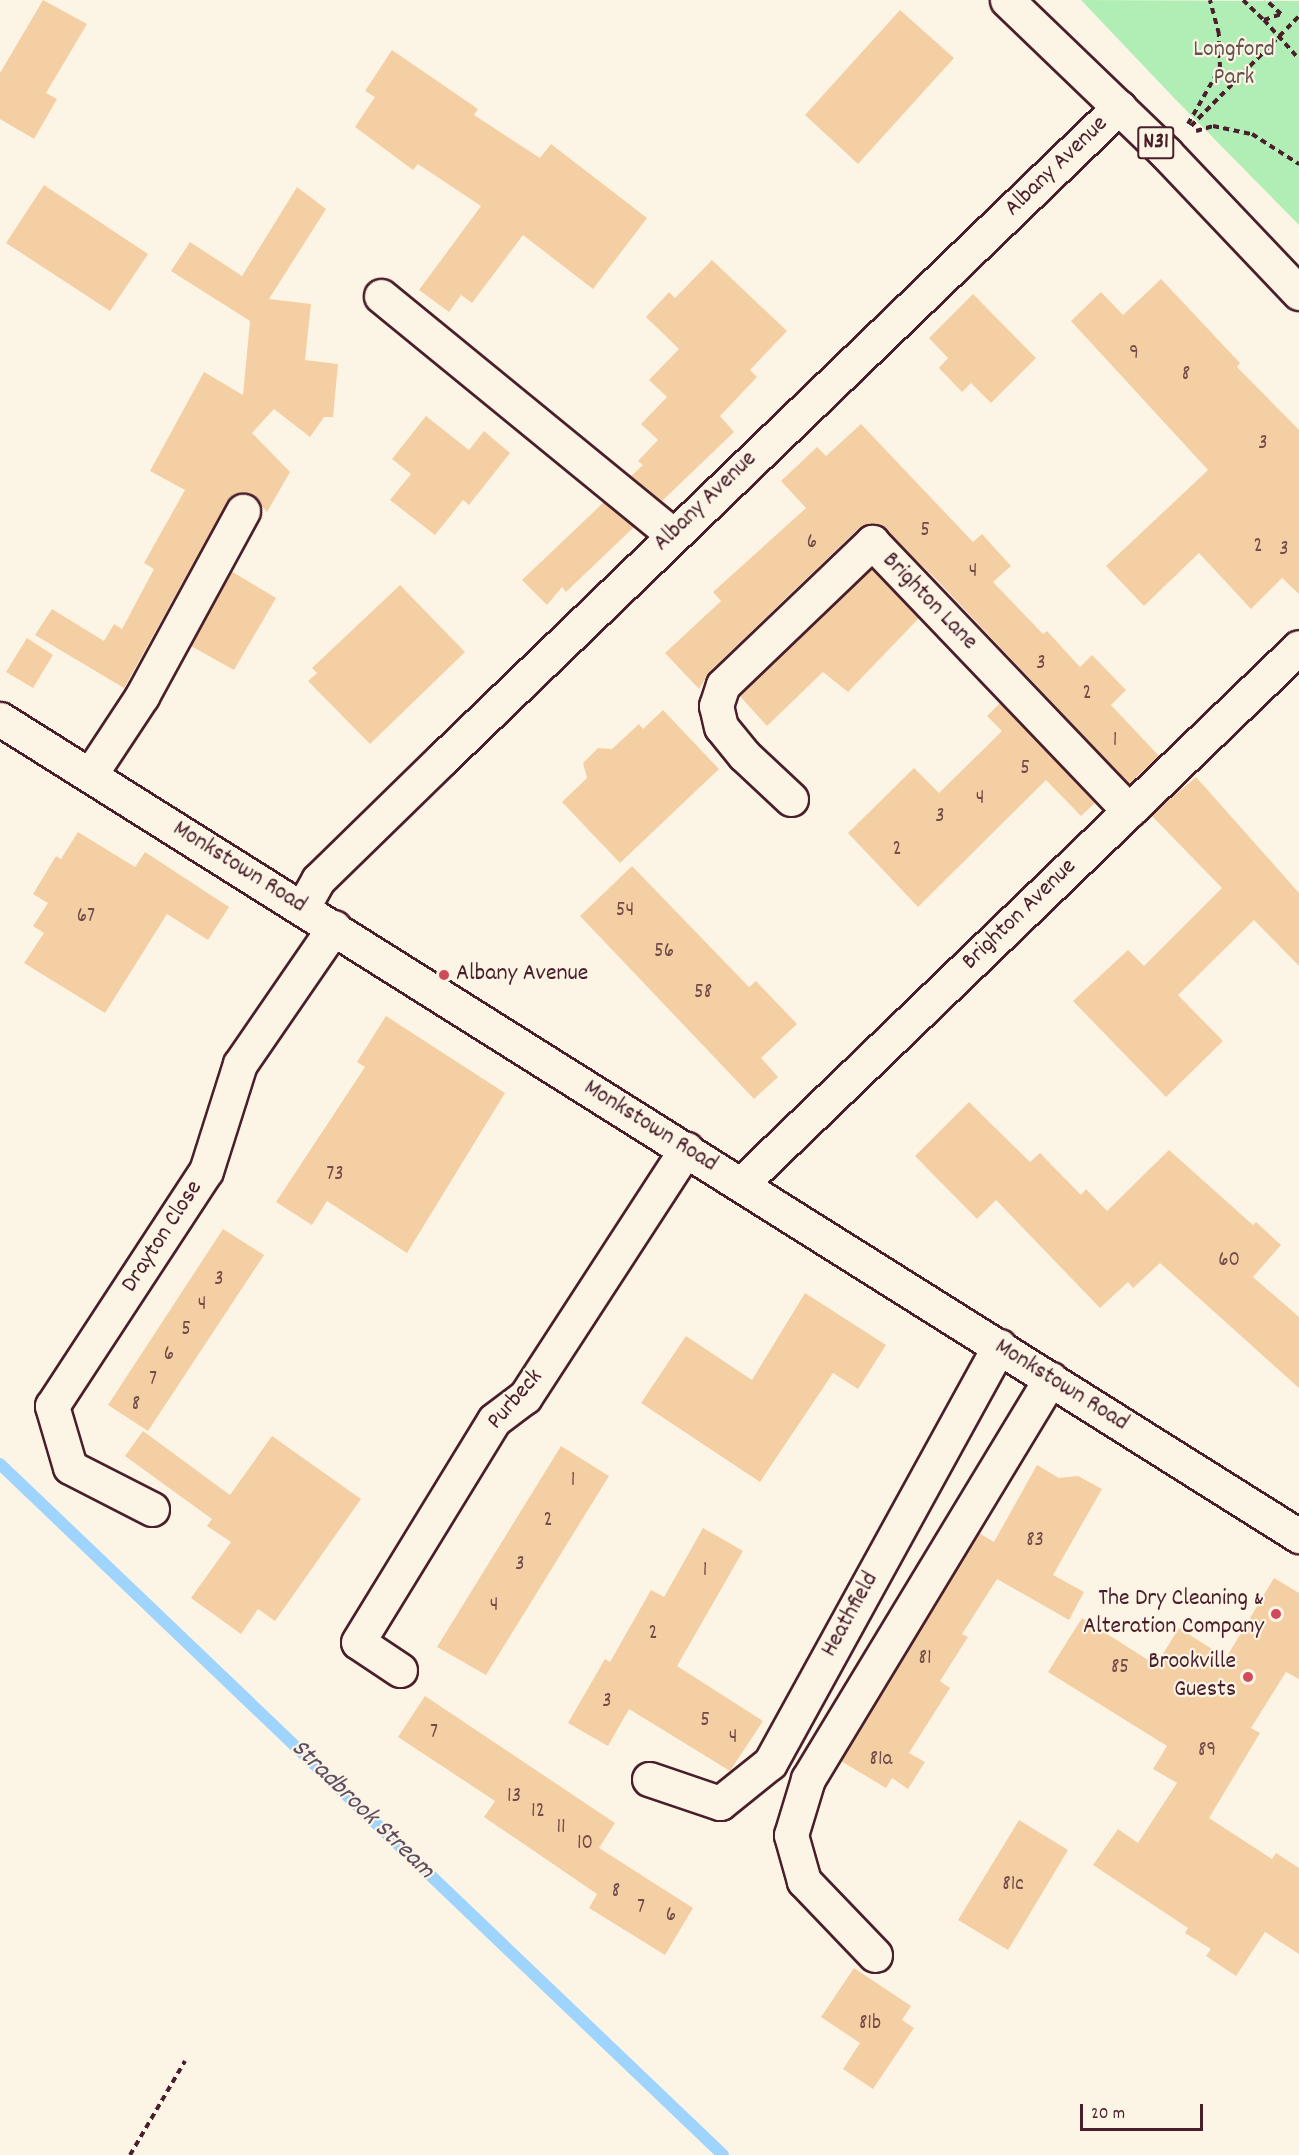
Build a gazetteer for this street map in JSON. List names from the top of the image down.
{
  "streets": {
    "main road": [
      "N31",
      "Albany Avenue",
      "Brighton Lane",
      "Monkstown Road",
      "Brighton Avenue",
      "Drayton Close",
      "Purbeck",
      "Heathfield"
    ]
  },
  "crossings": [
    ["N31", "Albany Avenue"],
    ["Albany Avenue", "Monkstown Road"],
    ["Brighton Lane", "Brighton Avenue"],
    ["Monkstown Road", "Brighton Avenue"],
    ["Monkstown Road", "Drayton Close"],
    ["Monkstown Road", "Purbeck"],
    ["Monkstown Road", "Heathfield"]
  ],
  "water": ["Stradbrook Stream"],
  "parks": ["Longford Park"],
  "places": ["Albany Avenue", "The Dry Cleaning & Alteration Company", "Brookville Guests"],
  "house_numbers": [
    "9",
    "8",
    "3",
    "5",
    "6",
    "2",
    "3",
    "4",
    "3",
    "2",
    "1",
    "5",
    "4",
    "3",
    "2",
    "54",
    "67",
    "56",
    "58",
    "73",
    "60",
    "3",
    "4",
    "5",
    "6",
    "7",
    "8",
    "1",
    "2",
    "83",
    "3",
    "1",
    "4",
    "2",
    "81",
    "85",
    "3",
    "5",
    "7",
    "4",
    "89",
    "81a",
    "13",
    "12",
    "11",
    "10",
    "81c",
    "8",
    "7",
    "6",
    "81b"
  ],
  "scale_bar": "20 m"
}
